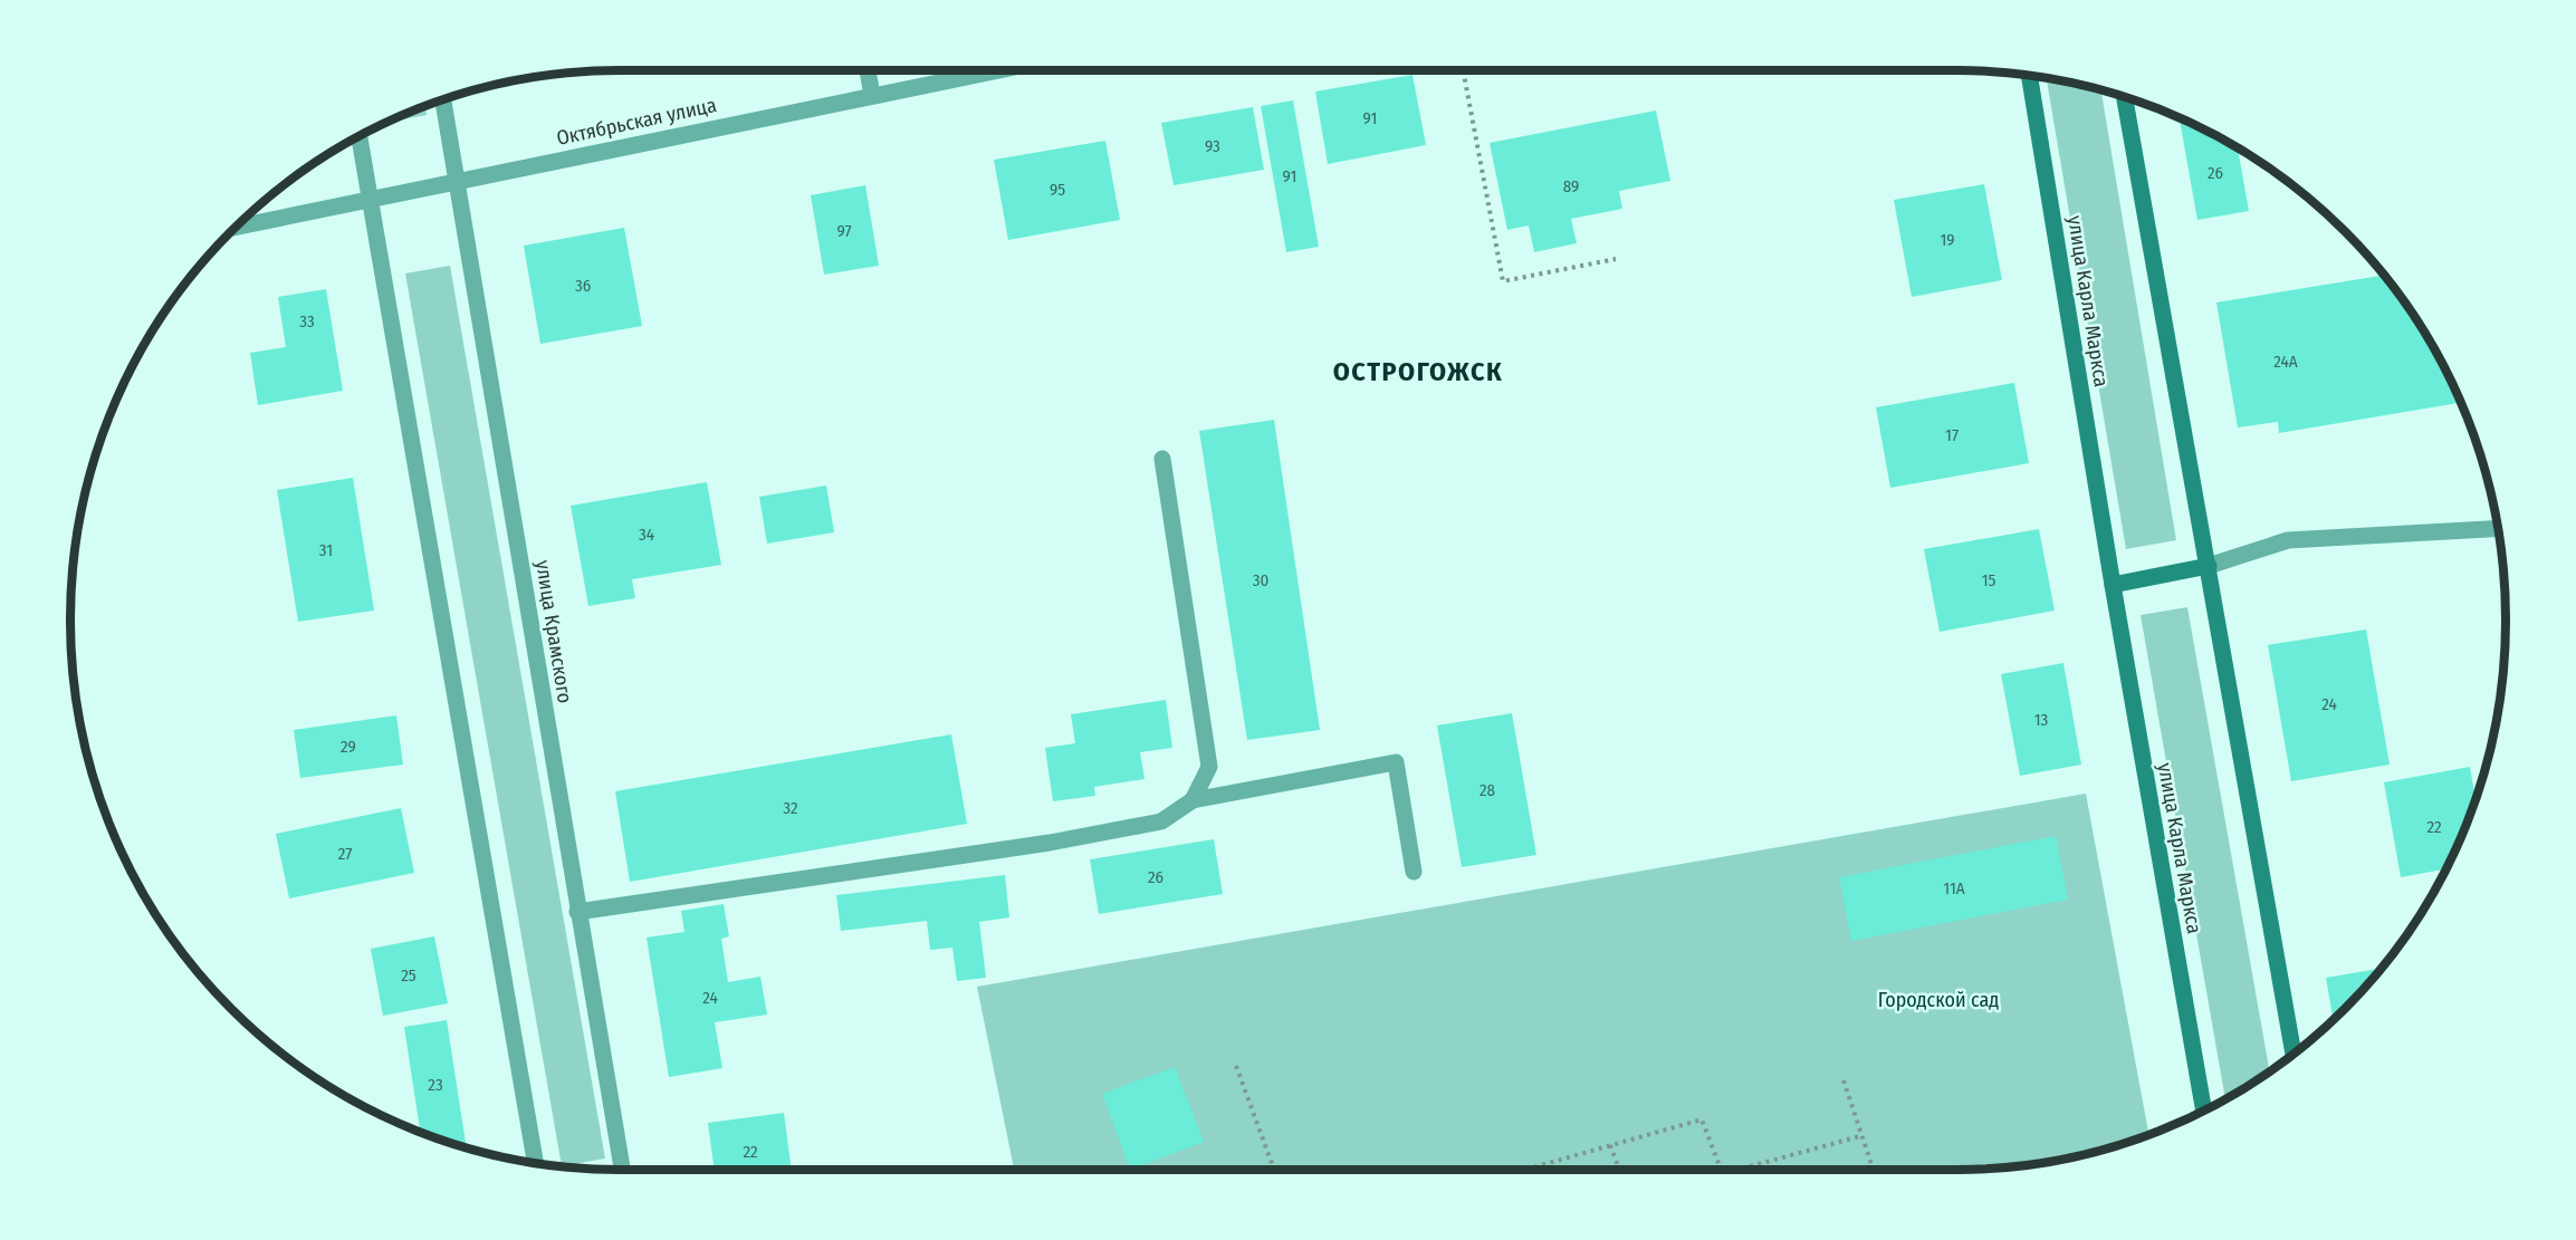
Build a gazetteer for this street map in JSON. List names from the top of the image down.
{
  "streets": {
    "main road": ["улица Карла Маркса"],
    "street": ["Октябрьская улица", "улица Крамского"]
  },
  "crossings": [
    ["Октябрьская улица", "улица Крамского"]
  ],
  "districts": ["ОСТРОГОЖСК"],
  "parks": ["Городской сад"],
  "house_numbers": [
    "91",
    "93",
    "26",
    "91",
    "89",
    "95",
    "97",
    "19",
    "36",
    "33",
    "24А",
    "17",
    "34",
    "31",
    "30",
    "15",
    "24",
    "13",
    "29",
    "28",
    "32",
    "22",
    "27",
    "26",
    "11А",
    "25",
    "24",
    "23",
    "22"
  ]
}
